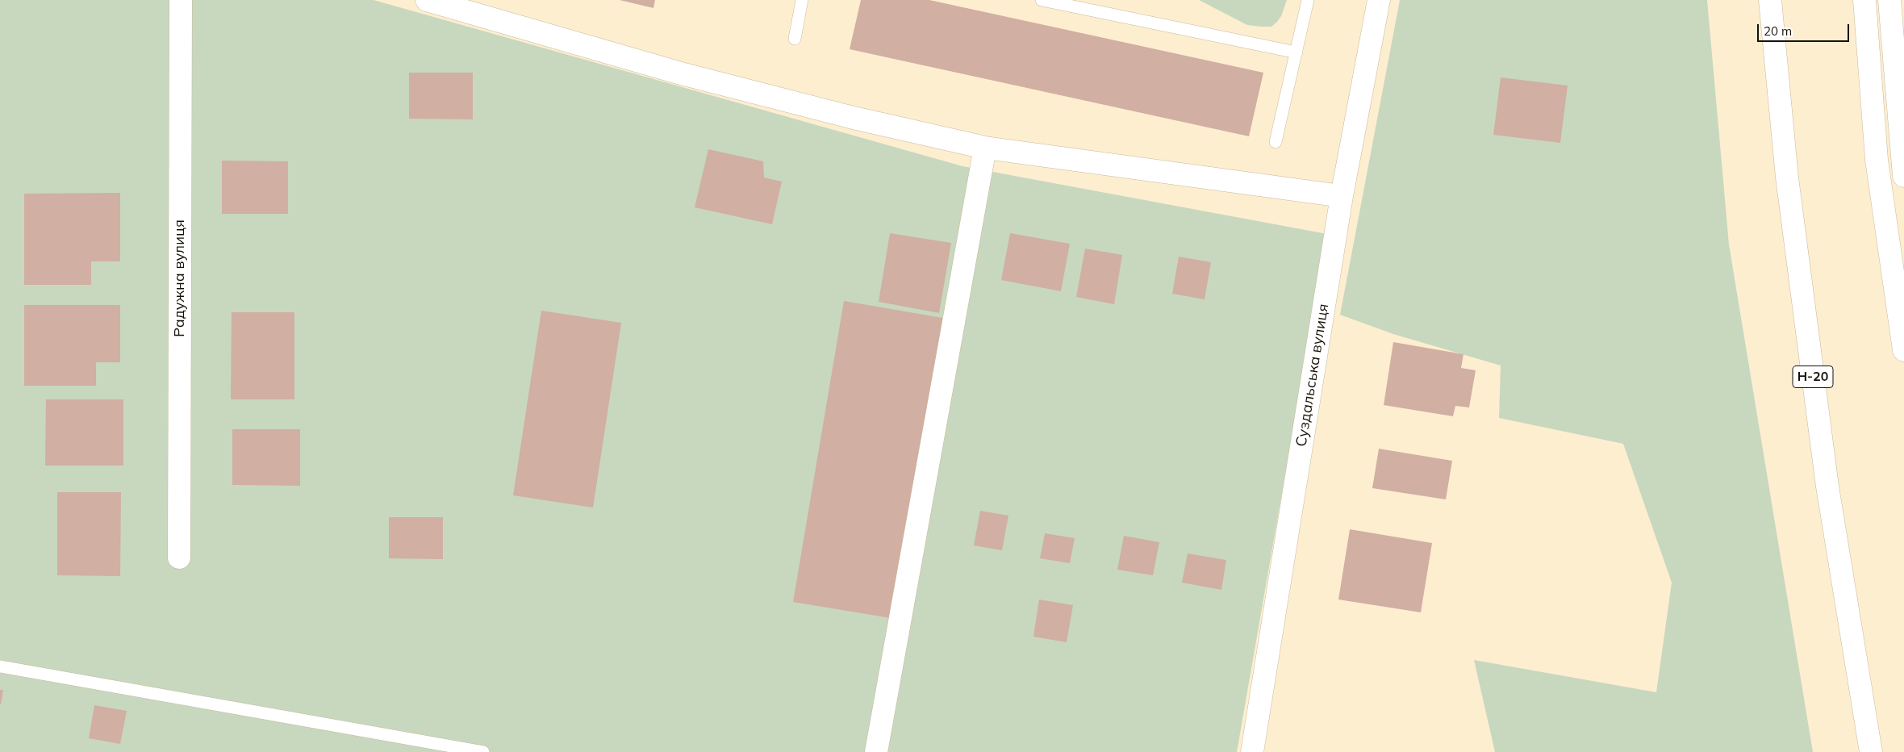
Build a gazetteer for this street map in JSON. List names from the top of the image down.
{
  "streets": {
    "street": ["Радужна вулиця", "Суздальська вулиця", "Н-20"]
  },
  "scale_bar": "20 m"
}
